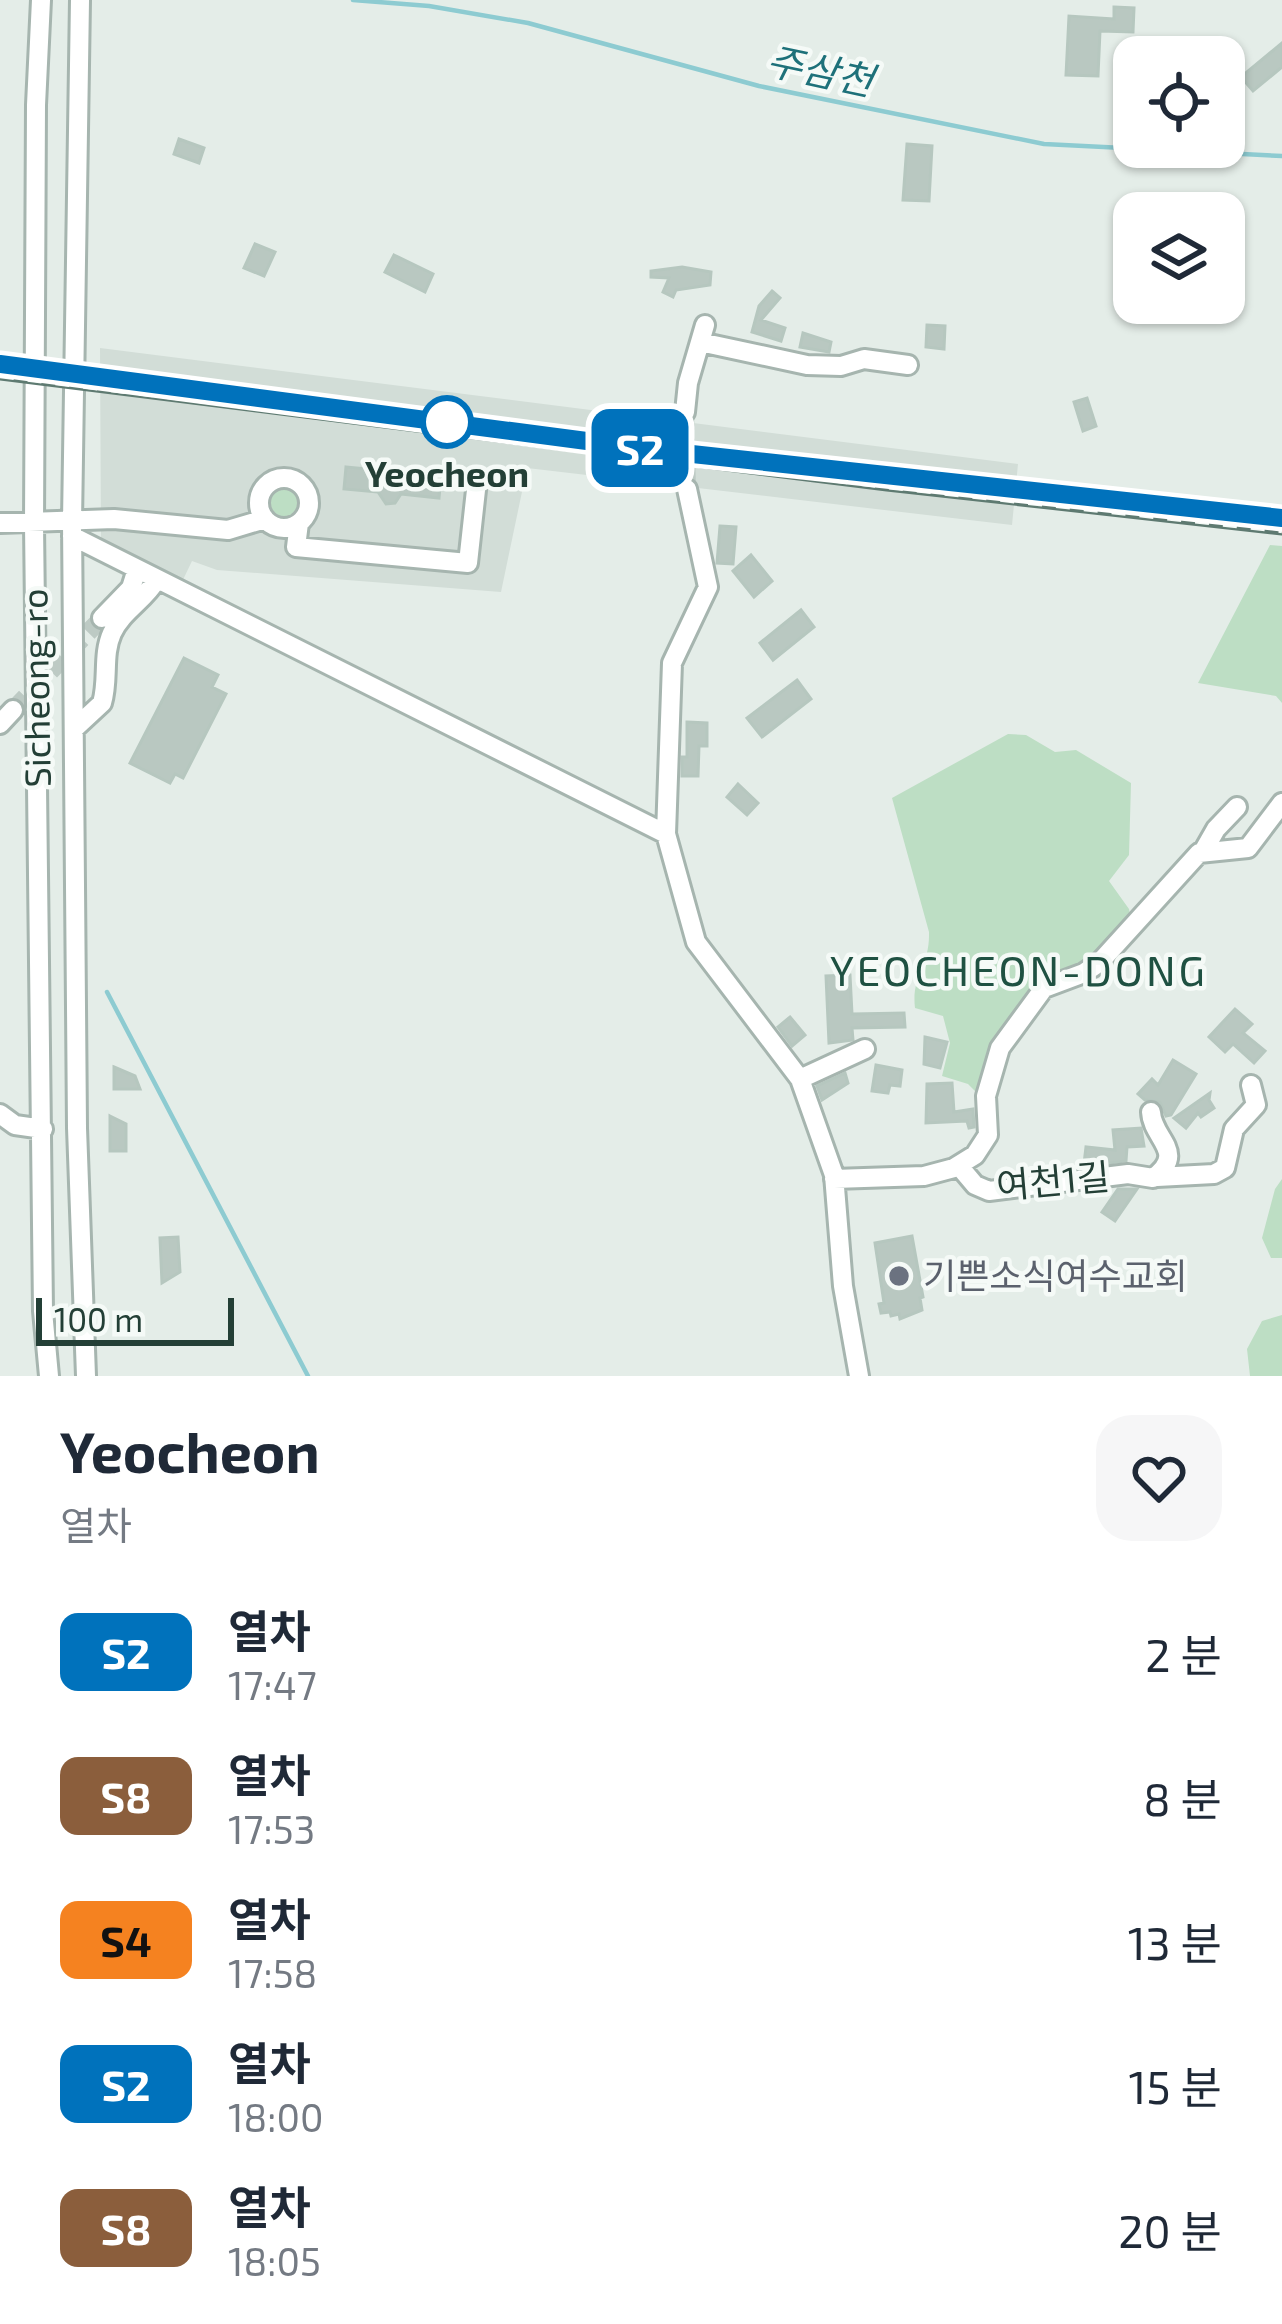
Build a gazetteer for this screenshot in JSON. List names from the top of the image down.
{
  "streets": {
    "street": ["Sicheong-ro", "여천1길"]
  },
  "districts": ["YEOCHEON-DONG"],
  "water": ["주삼천"],
  "places": ["Yeocheon", "기쁜소식여수교회"],
  "scale_bar": "100 m",
  "page": {
    "on_map": "S2",
    "scale": "100 m",
    "heading": ["Yeocheon", "열차"],
    "list": [
      {
        "mark": "S2",
        "name": "열차",
        "note": "17:47",
        "value": "2 분"
      },
      {
        "mark": "S8",
        "name": "열차",
        "note": "17:53",
        "value": "8 분"
      },
      {
        "mark": "S4",
        "name": "열차",
        "note": "17:58",
        "value": "13 분"
      },
      {
        "mark": "S2",
        "name": "열차",
        "note": "18:00",
        "value": "15 분"
      },
      {
        "mark": "S8",
        "name": "열차",
        "note": "18:05",
        "value": "20 분"
      }
    ]
  }
}
